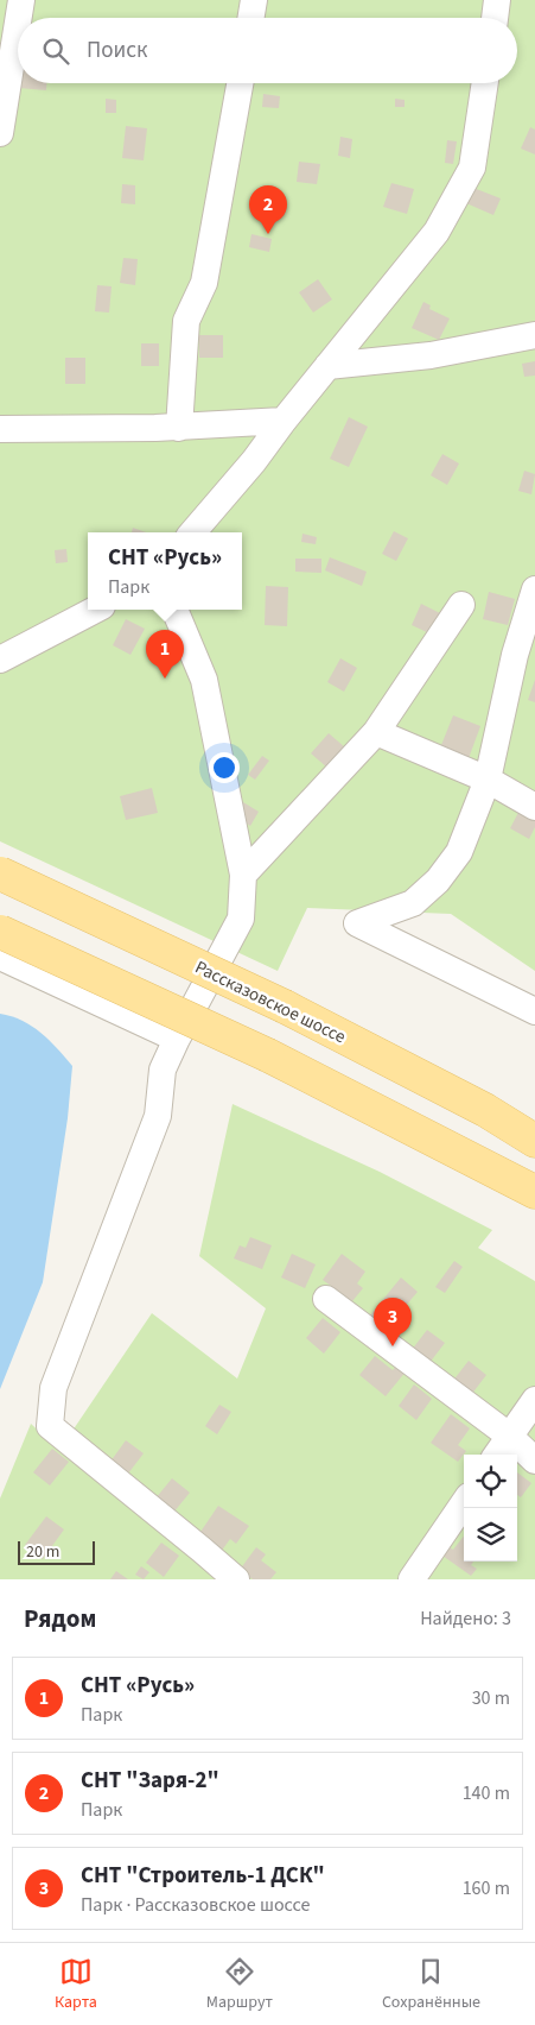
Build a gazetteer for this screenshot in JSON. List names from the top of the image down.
{
  "streets": {
    "main road": ["Рассказовское шоссе"]
  },
  "scale_bar": "20 m",
  "page": {
    "search": "Поиск",
    "pins": ["2", "1", "3"],
    "popup": ["СНТ «Русь»", "Парк"],
    "scale": "20 m",
    "heading": ["Рядом", "Найдено: 3"],
    "list": [
      {
        "mark": "1",
        "name": "СНТ «Русь»",
        "note": "Парк",
        "value": "30 m"
      },
      {
        "mark": "2",
        "name": "СНТ \"Заря-2\"",
        "note": "Парк",
        "value": "140 m"
      },
      {
        "mark": "3",
        "name": "СНТ \"Строитель-1 ДСК\"",
        "note": "Парк · Рассказовское шоссе",
        "value": "160 m"
      }
    ],
    "nav": ["Карта", "Маршрут", "Сохранённые"]
  }
}
